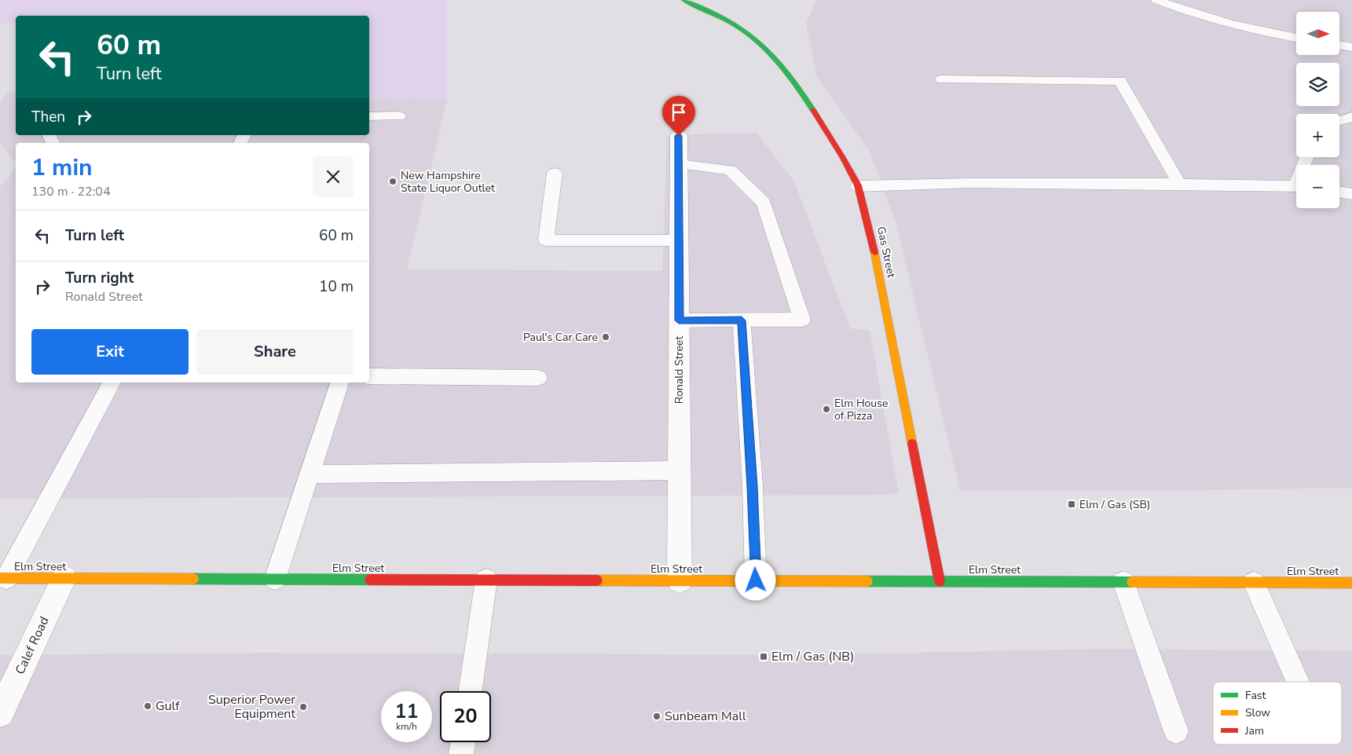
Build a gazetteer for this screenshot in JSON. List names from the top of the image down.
{
  "streets": {
    "main road": ["Gas Street", "Elm Street"],
    "street": ["Ronald Street", "Calef Road"]
  },
  "crossings": [
    ["Gas Street", "Elm Street"],
    ["Ronald Street", "Elm Street"],
    ["Elm Street", "Calef Road"]
  ],
  "places": {
    "other": [
      "New Hampshire State Liquor Outlet",
      "Paul's Car Care",
      "Elm House of Pizza",
      "Gulf",
      "Superior Power Equipment",
      "Sunbeam Mall"
    ],
    "transit": ["Elm / Gas (SB)", "Elm / Gas (NB)"]
  },
  "legend": ["Fast", "Slow", "Jam"],
  "north": "right",
  "page": {
    "map_buttons": ["+", "−"],
    "turn": ["60 m", "Turn left"],
    "then": "Then",
    "heading": ["1 min", "130 m · 22:04"],
    "list": [
      {
        "name": "Turn left",
        "value": "60 m"
      },
      {
        "name": "Turn right",
        "note": "Ronald Street",
        "value": "10 m"
      }
    ],
    "buttons": ["Exit", "Share"],
    "speed": "11 km/h",
    "limit": "20"
  }
}
